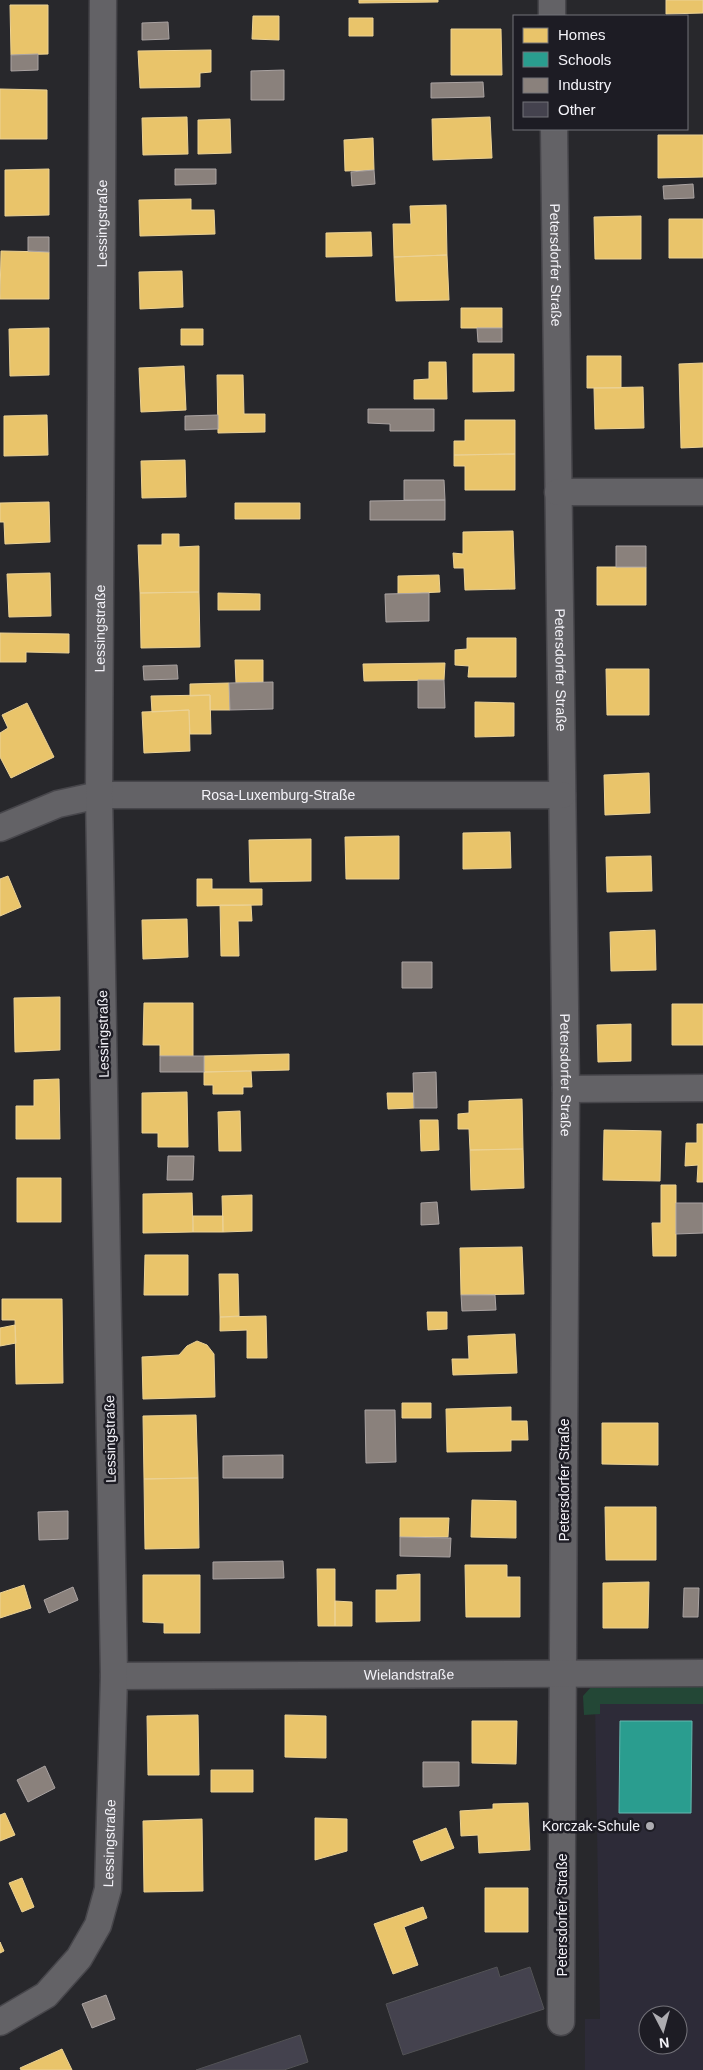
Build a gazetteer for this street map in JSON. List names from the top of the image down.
{
  "streets": {
    "street": [
      "Lessingstraße",
      "Petersdorfer Straße",
      "Rosa-Luxemburg-Straße",
      "Wielandstraße"
    ]
  },
  "crossings": [
    ["Lessingstraße", "Rosa-Luxemburg-Straße"],
    ["Lessingstraße", "Wielandstraße"],
    ["Petersdorfer Straße", "Rosa-Luxemburg-Straße"],
    ["Petersdorfer Straße", "Wielandstraße"]
  ],
  "places": ["Korczak-Schule"],
  "legend": [
    "Homes",
    "Schools",
    "Industry",
    "Other"
  ],
  "north": "bottom"
}
